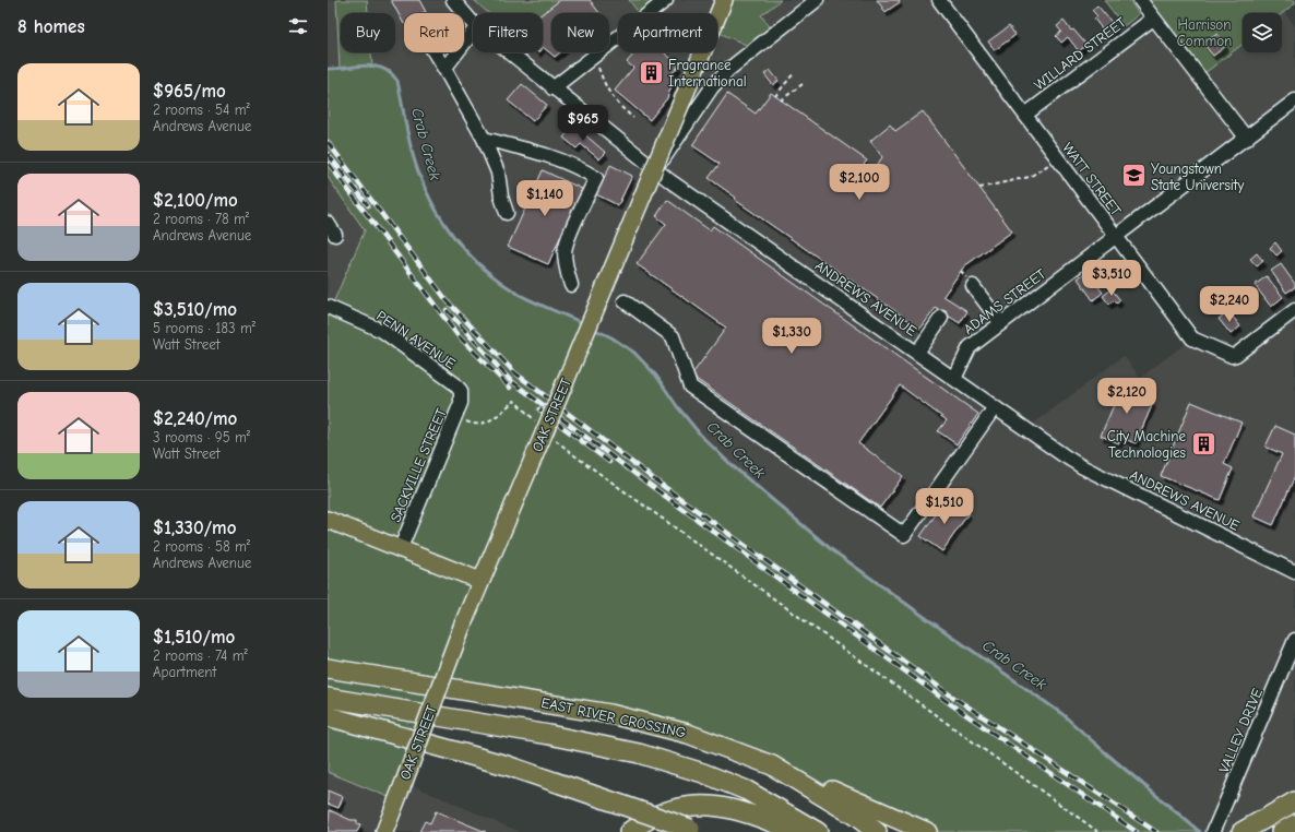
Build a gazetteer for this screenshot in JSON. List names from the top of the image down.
{
  "streets": {
    "highway": ["EAST RIVER CROSSING"],
    "main road": ["OAK STREET"],
    "street": [
      "WILLARD STREET",
      "WATT STREET",
      "ANDREWS AVENUE",
      "ADAMS STREET",
      "PENN AVENUE",
      "SACKVILLE STREET",
      "VALLEY DRIVE"
    ]
  },
  "crossings": [
    ["WILLARD STREET", "WATT STREET"],
    ["WATT STREET", "ADAMS STREET"],
    ["ANDREWS AVENUE", "ADAMS STREET"],
    ["PENN AVENUE", "SACKVILLE STREET"]
  ],
  "water": ["Crab Creek"],
  "parks": ["Harrison Common"],
  "places": {
    "building": ["Fragrance International", "City Machine Technologies"],
    "school or university": ["Youngstown State University"]
  },
  "page": {
    "heading": "8 homes",
    "chip": [
      "Buy",
      "Rent",
      "Filters",
      "New",
      "Apartment"
    ],
    "list": [
      {
        "name": "$965/mo",
        "note": "2 rooms · 54 m² · Andrews Avenue"
      },
      {
        "name": "$2,100/mo",
        "note": "2 rooms · 78 m² · Andrews Avenue"
      },
      {
        "name": "$3,510/mo",
        "note": "5 rooms · 183 m² · Watt Street"
      },
      {
        "name": "$2,240/mo",
        "note": "3 rooms · 95 m² · Watt Street"
      },
      {
        "name": "$1,330/mo",
        "note": "2 rooms · 58 m² · Andrews Avenue"
      },
      {
        "name": "$1,510/mo",
        "note": "2 rooms · 74 m² · Apartment"
      }
    ],
    "price": [
      "$965",
      "$2,100",
      "$1,140",
      "$3,510",
      "$2,240",
      "$1,330",
      "$2,120",
      "$1,510"
    ]
  }
}
